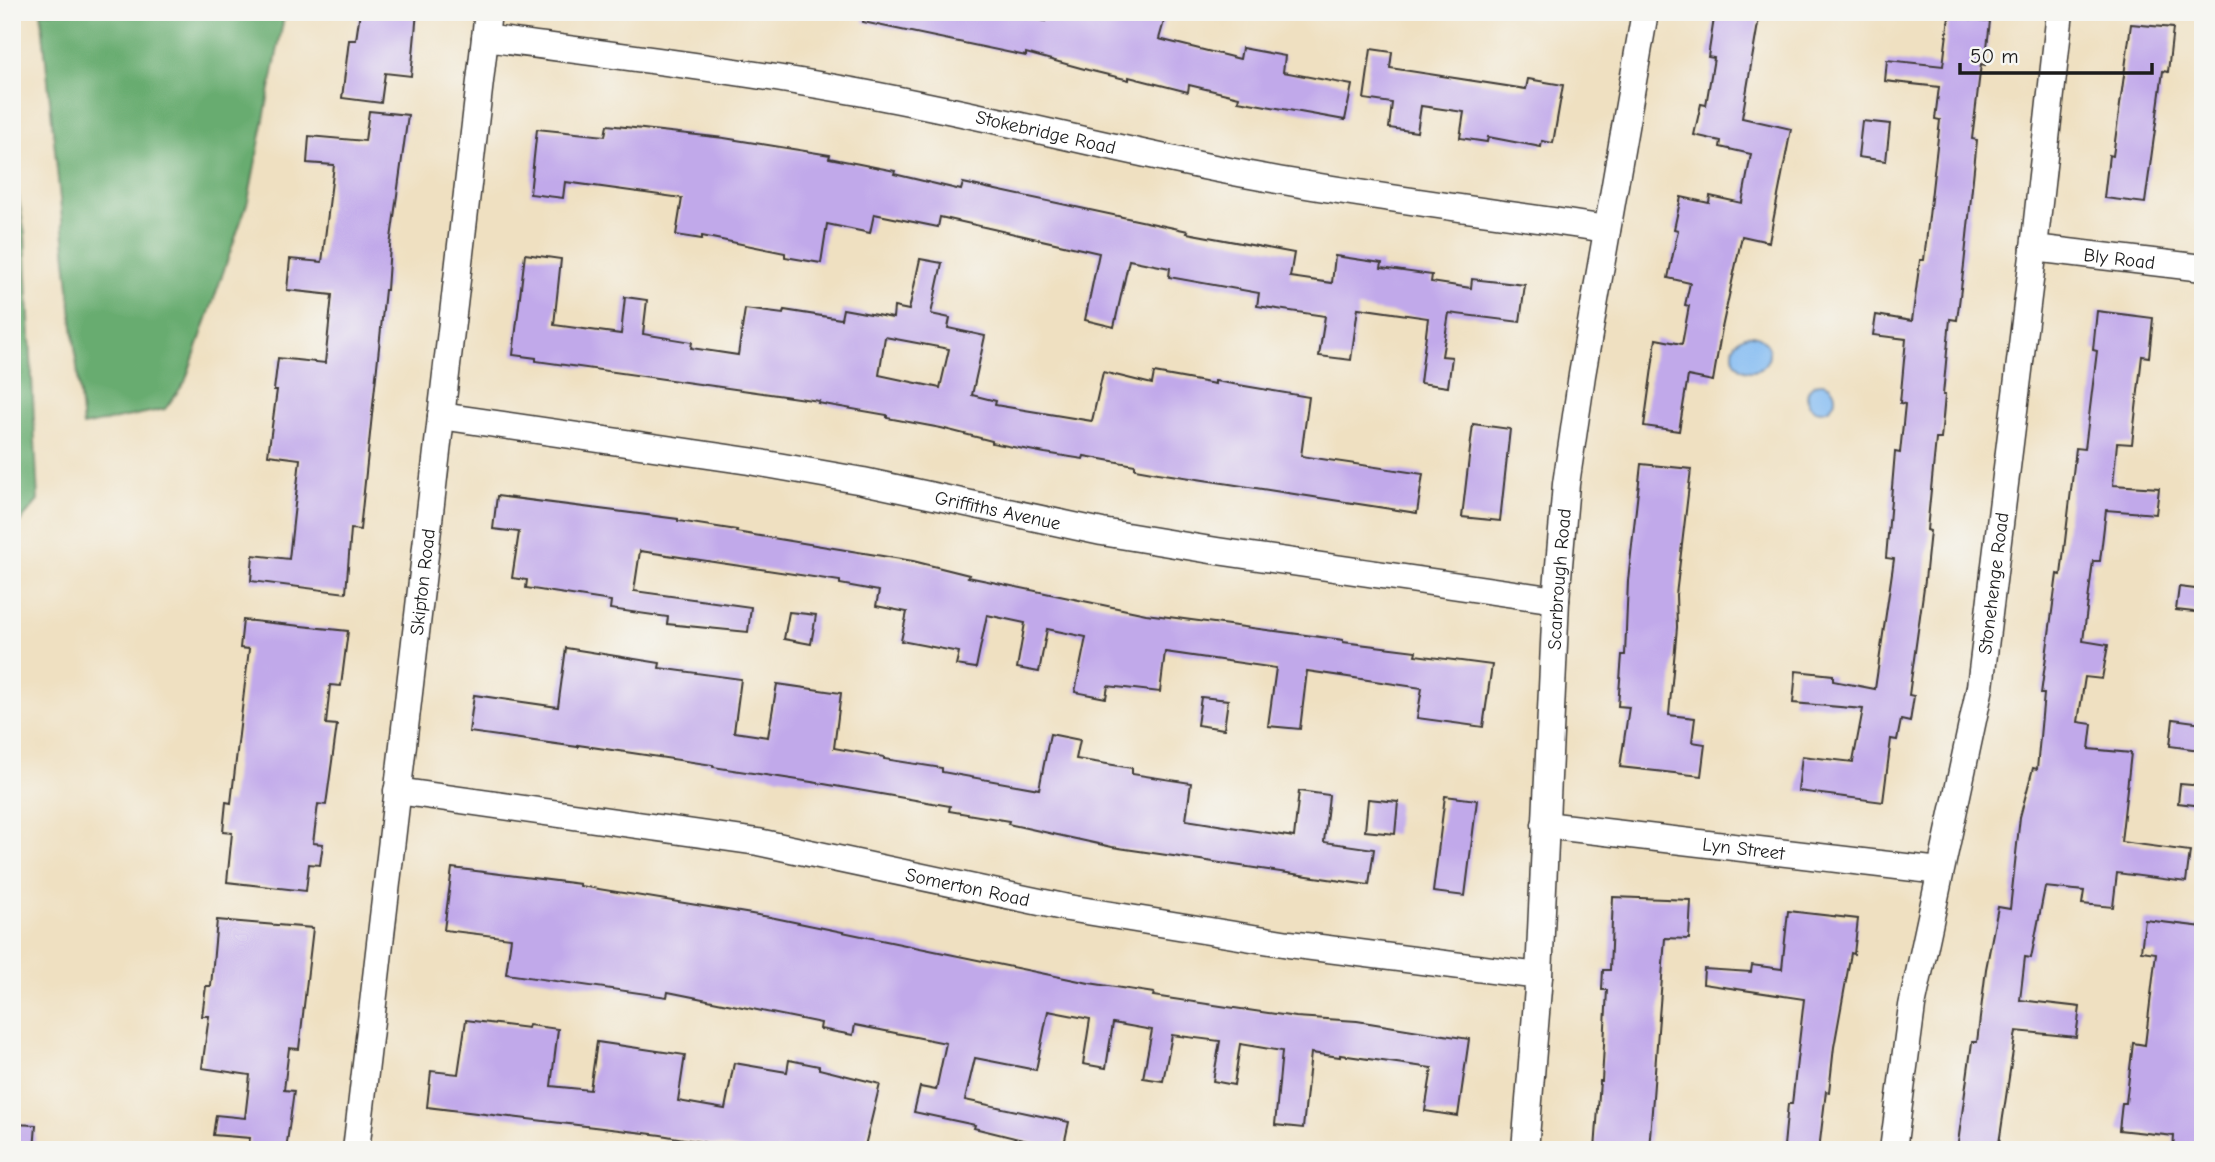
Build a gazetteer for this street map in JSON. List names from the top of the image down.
{
  "streets": {
    "street": [
      "Stokebridge Road",
      "Bly Road",
      "Griffiths Avenue",
      "Scarbrough Road",
      "Skipton Road",
      "Stonehenge Road",
      "Lyn Street",
      "Somerton Road"
    ]
  },
  "crossings": [
    ["Stokebridge Road", "Scarbrough Road"],
    ["Stokebridge Road", "Skipton Road"],
    ["Bly Road", "Stonehenge Road"],
    ["Griffiths Avenue", "Scarbrough Road"],
    ["Griffiths Avenue", "Skipton Road"],
    ["Scarbrough Road", "Lyn Street"],
    ["Scarbrough Road", "Somerton Road"],
    ["Skipton Road", "Somerton Road"],
    ["Stonehenge Road", "Lyn Street"]
  ],
  "scale_bar": "50 m"
}
